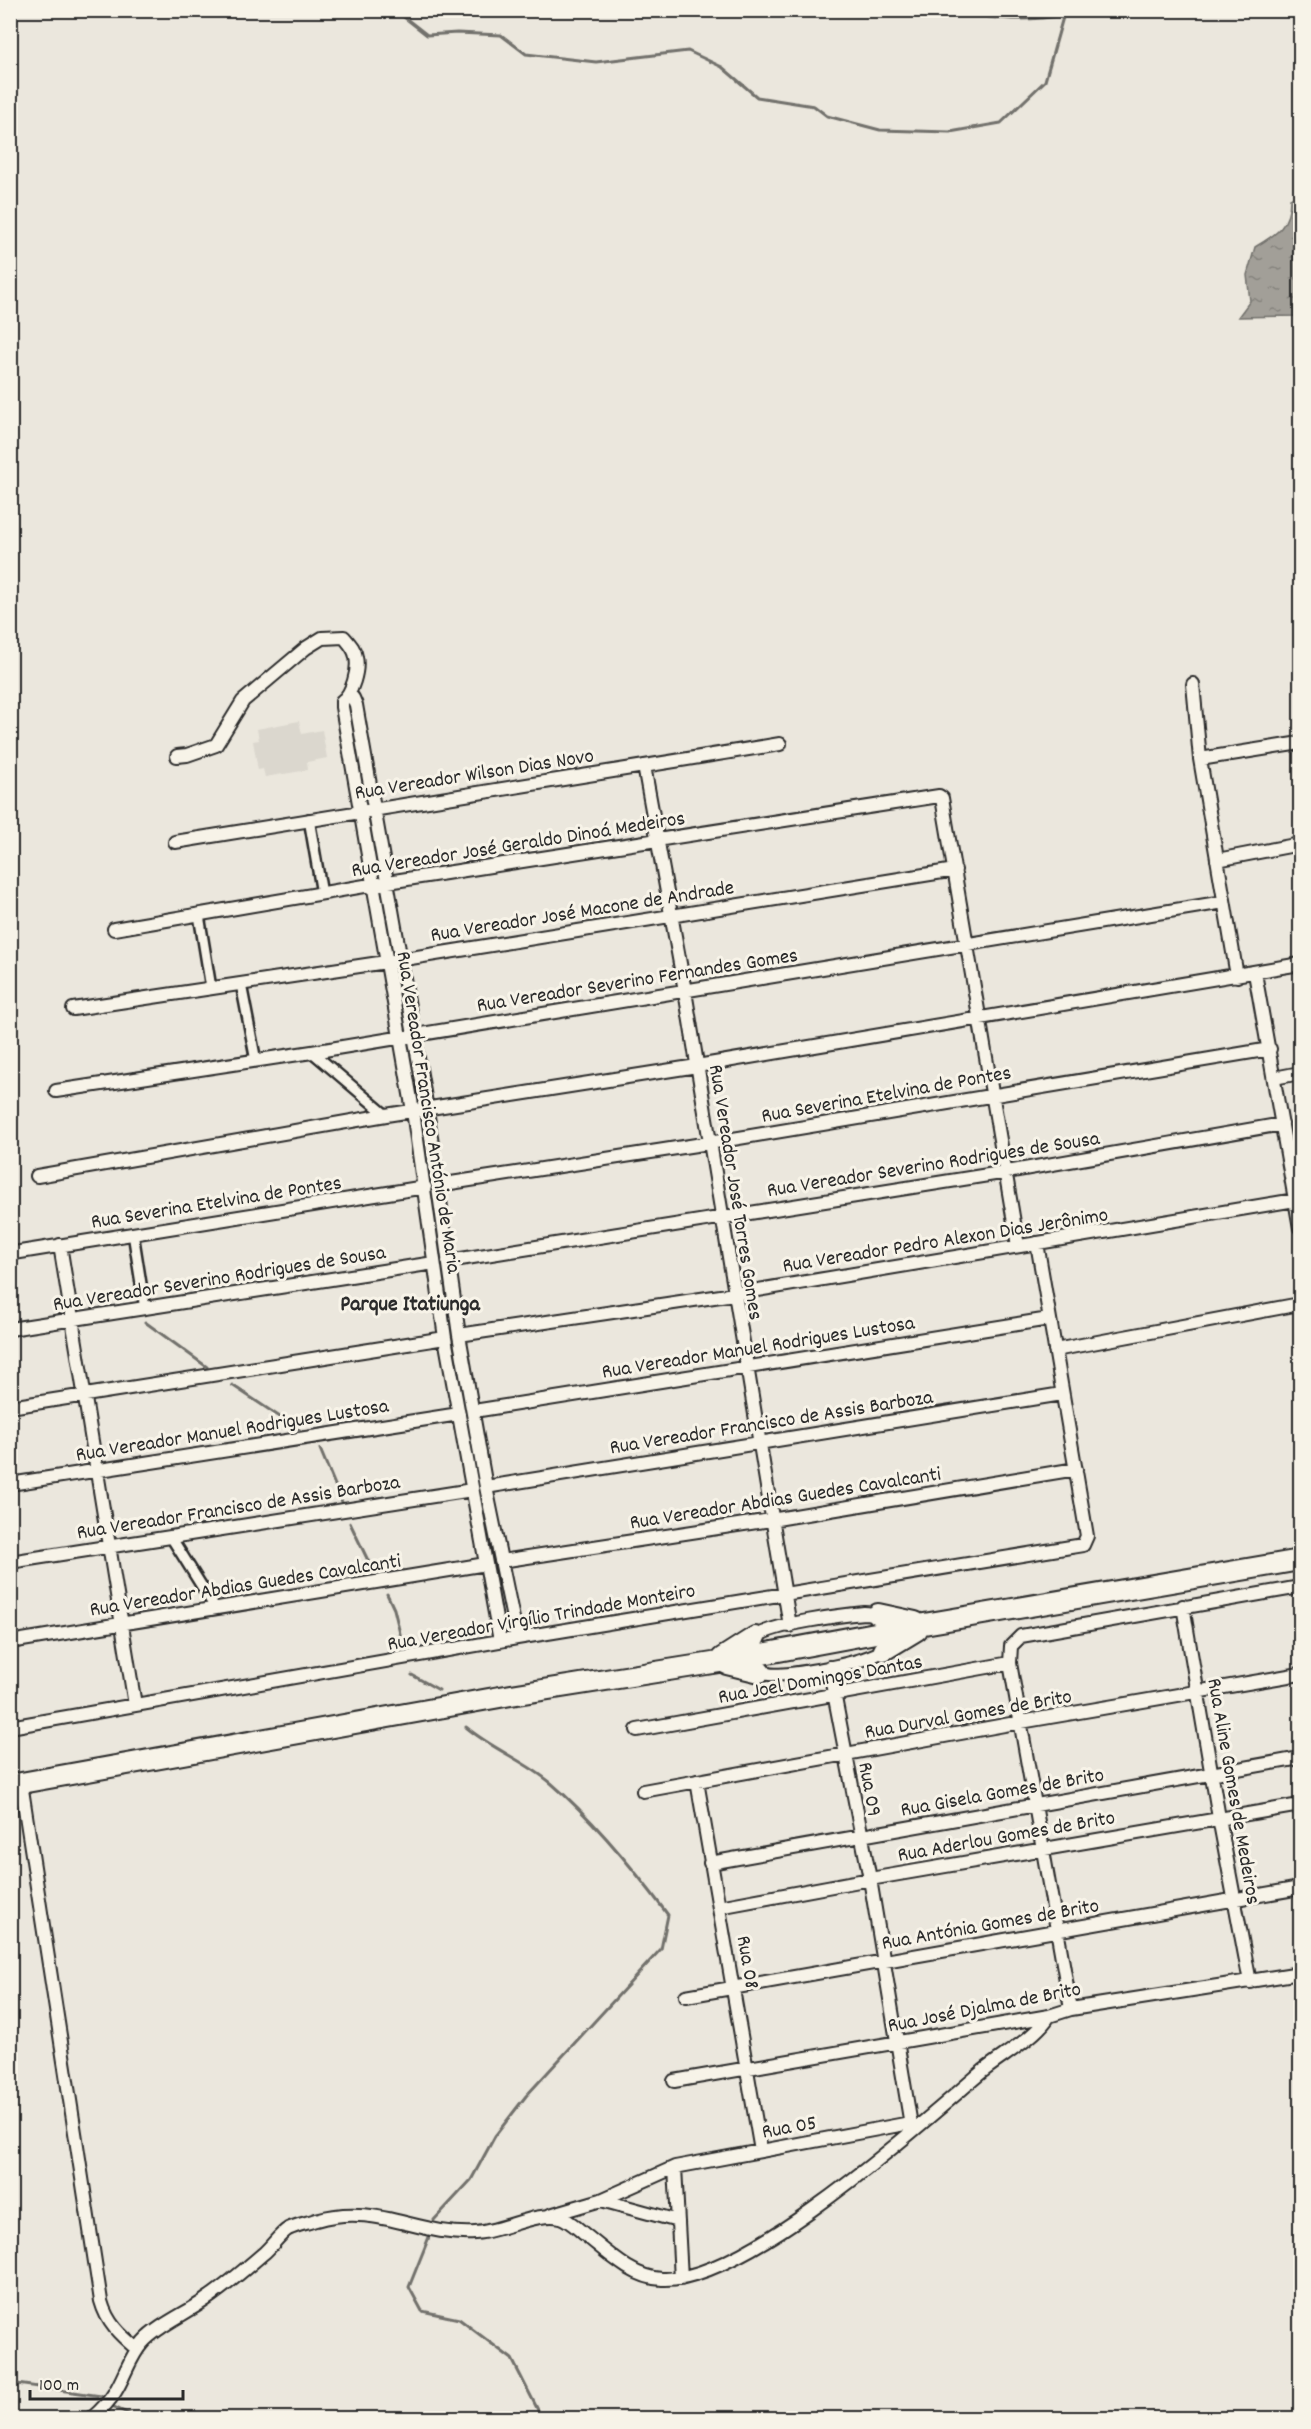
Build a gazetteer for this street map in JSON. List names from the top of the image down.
{
  "streets": {
    "street": [
      "Rua Vereador Wilson Dias Novo",
      "Rua Vereador José Geraldo Dinoá Medeiros",
      "Rua Vereador José Macone de Andrade",
      "Rua Vereador Severino Fernandes Gomes",
      "Rua Severina Etelvina de Pontes",
      "Rua Vereador Francisco António de Maria",
      "Rua Vereador Severino Rodrigues de Sousa",
      "Rua Vereador José Torres Gomes",
      "Rua Vereador Pedro Alexon Dias Jerônimo",
      "Rua Vereador Manuel Rodrigues Lustosa",
      "Rua Vereador Francisco de Assis Barboza",
      "Rua Vereador Abdias Guedes Cavalcanti",
      "Rua Vereador Virgílio Trindade Monteiro",
      "Rua Joel Domingos Dantas",
      "Rua Durval Gomes de Brito",
      "Rua 09",
      "Rua Gisela Gomes de Brito",
      "Rua Aline Gomes de Medeiros",
      "Rua Aderlou Gomes de Brito",
      "Rua Antónia Gomes de Brito",
      "Rua 08",
      "Rua José Djalma de Brito",
      "Rua 05"
    ]
  },
  "crossings": [
    ["Rua Vereador Wilson Dias Novo", "Rua Vereador Francisco António de Maria"],
    ["Rua Vereador Wilson Dias Novo", "Rua Vereador José Torres Gomes"],
    ["Rua Vereador José Geraldo Dinoá Medeiros", "Rua Vereador José Macone de Andrade"],
    ["Rua Vereador José Geraldo Dinoá Medeiros", "Rua Vereador Francisco António de Maria"],
    ["Rua Vereador José Geraldo Dinoá Medeiros", "Rua Vereador José Torres Gomes"],
    ["Rua Vereador José Macone de Andrade", "Rua Vereador Francisco António de Maria"],
    ["Rua Vereador José Macone de Andrade", "Rua Vereador José Torres Gomes"],
    ["Rua Vereador Severino Fernandes Gomes", "Rua Vereador Francisco António de Maria"],
    ["Rua Vereador Severino Fernandes Gomes", "Rua Vereador José Torres Gomes"],
    ["Rua Severina Etelvina de Pontes", "Rua Vereador Francisco António de Maria"],
    ["Rua Severina Etelvina de Pontes", "Rua Vereador José Torres Gomes"],
    ["Rua Vereador Francisco António de Maria", "Rua Vereador Severino Rodrigues de Sousa"],
    ["Rua Vereador Francisco António de Maria", "Rua Vereador Manuel Rodrigues Lustosa"],
    ["Rua Vereador Francisco António de Maria", "Rua Vereador Francisco de Assis Barboza"],
    ["Rua Vereador Francisco António de Maria", "Rua Vereador Abdias Guedes Cavalcanti"],
    ["Rua Vereador Francisco António de Maria", "Rua Vereador Virgílio Trindade Monteiro"],
    ["Rua Vereador Severino Rodrigues de Sousa", "Rua Vereador José Torres Gomes"],
    ["Rua Vereador José Torres Gomes", "Rua Vereador Pedro Alexon Dias Jerônimo"],
    ["Rua Vereador José Torres Gomes", "Rua Vereador Manuel Rodrigues Lustosa"],
    ["Rua Vereador José Torres Gomes", "Rua Vereador Francisco de Assis Barboza"],
    ["Rua Vereador José Torres Gomes", "Rua Vereador Abdias Guedes Cavalcanti"],
    ["Rua Vereador José Torres Gomes", "Rua Vereador Virgílio Trindade Monteiro"],
    ["Rua Vereador Abdias Guedes Cavalcanti", "Rua Vereador Virgílio Trindade Monteiro"],
    ["Rua Joel Domingos Dantas", "Rua 09"],
    ["Rua Durval Gomes de Brito", "Rua 09"],
    ["Rua Durval Gomes de Brito", "Rua Aline Gomes de Medeiros"],
    ["Rua Durval Gomes de Brito", "Rua 08"],
    ["Rua 09", "Rua Gisela Gomes de Brito"],
    ["Rua 09", "Rua Aderlou Gomes de Brito"],
    ["Rua 09", "Rua Antónia Gomes de Brito"],
    ["Rua 09", "Rua José Djalma de Brito"],
    ["Rua 09", "Rua 05"],
    ["Rua Gisela Gomes de Brito", "Rua Aline Gomes de Medeiros"],
    ["Rua Gisela Gomes de Brito", "Rua 08"],
    ["Rua Aline Gomes de Medeiros", "Rua Aderlou Gomes de Brito"],
    ["Rua Aline Gomes de Medeiros", "Rua Antónia Gomes de Brito"],
    ["Rua Aline Gomes de Medeiros", "Rua José Djalma de Brito"],
    ["Rua Aderlou Gomes de Brito", "Rua 08"],
    ["Rua Antónia Gomes de Brito", "Rua 08"],
    ["Rua 08", "Rua José Djalma de Brito"],
    ["Rua 08", "Rua 05"]
  ],
  "districts": ["Parque Itatiunga"],
  "scale_bar": "100 m"
}
